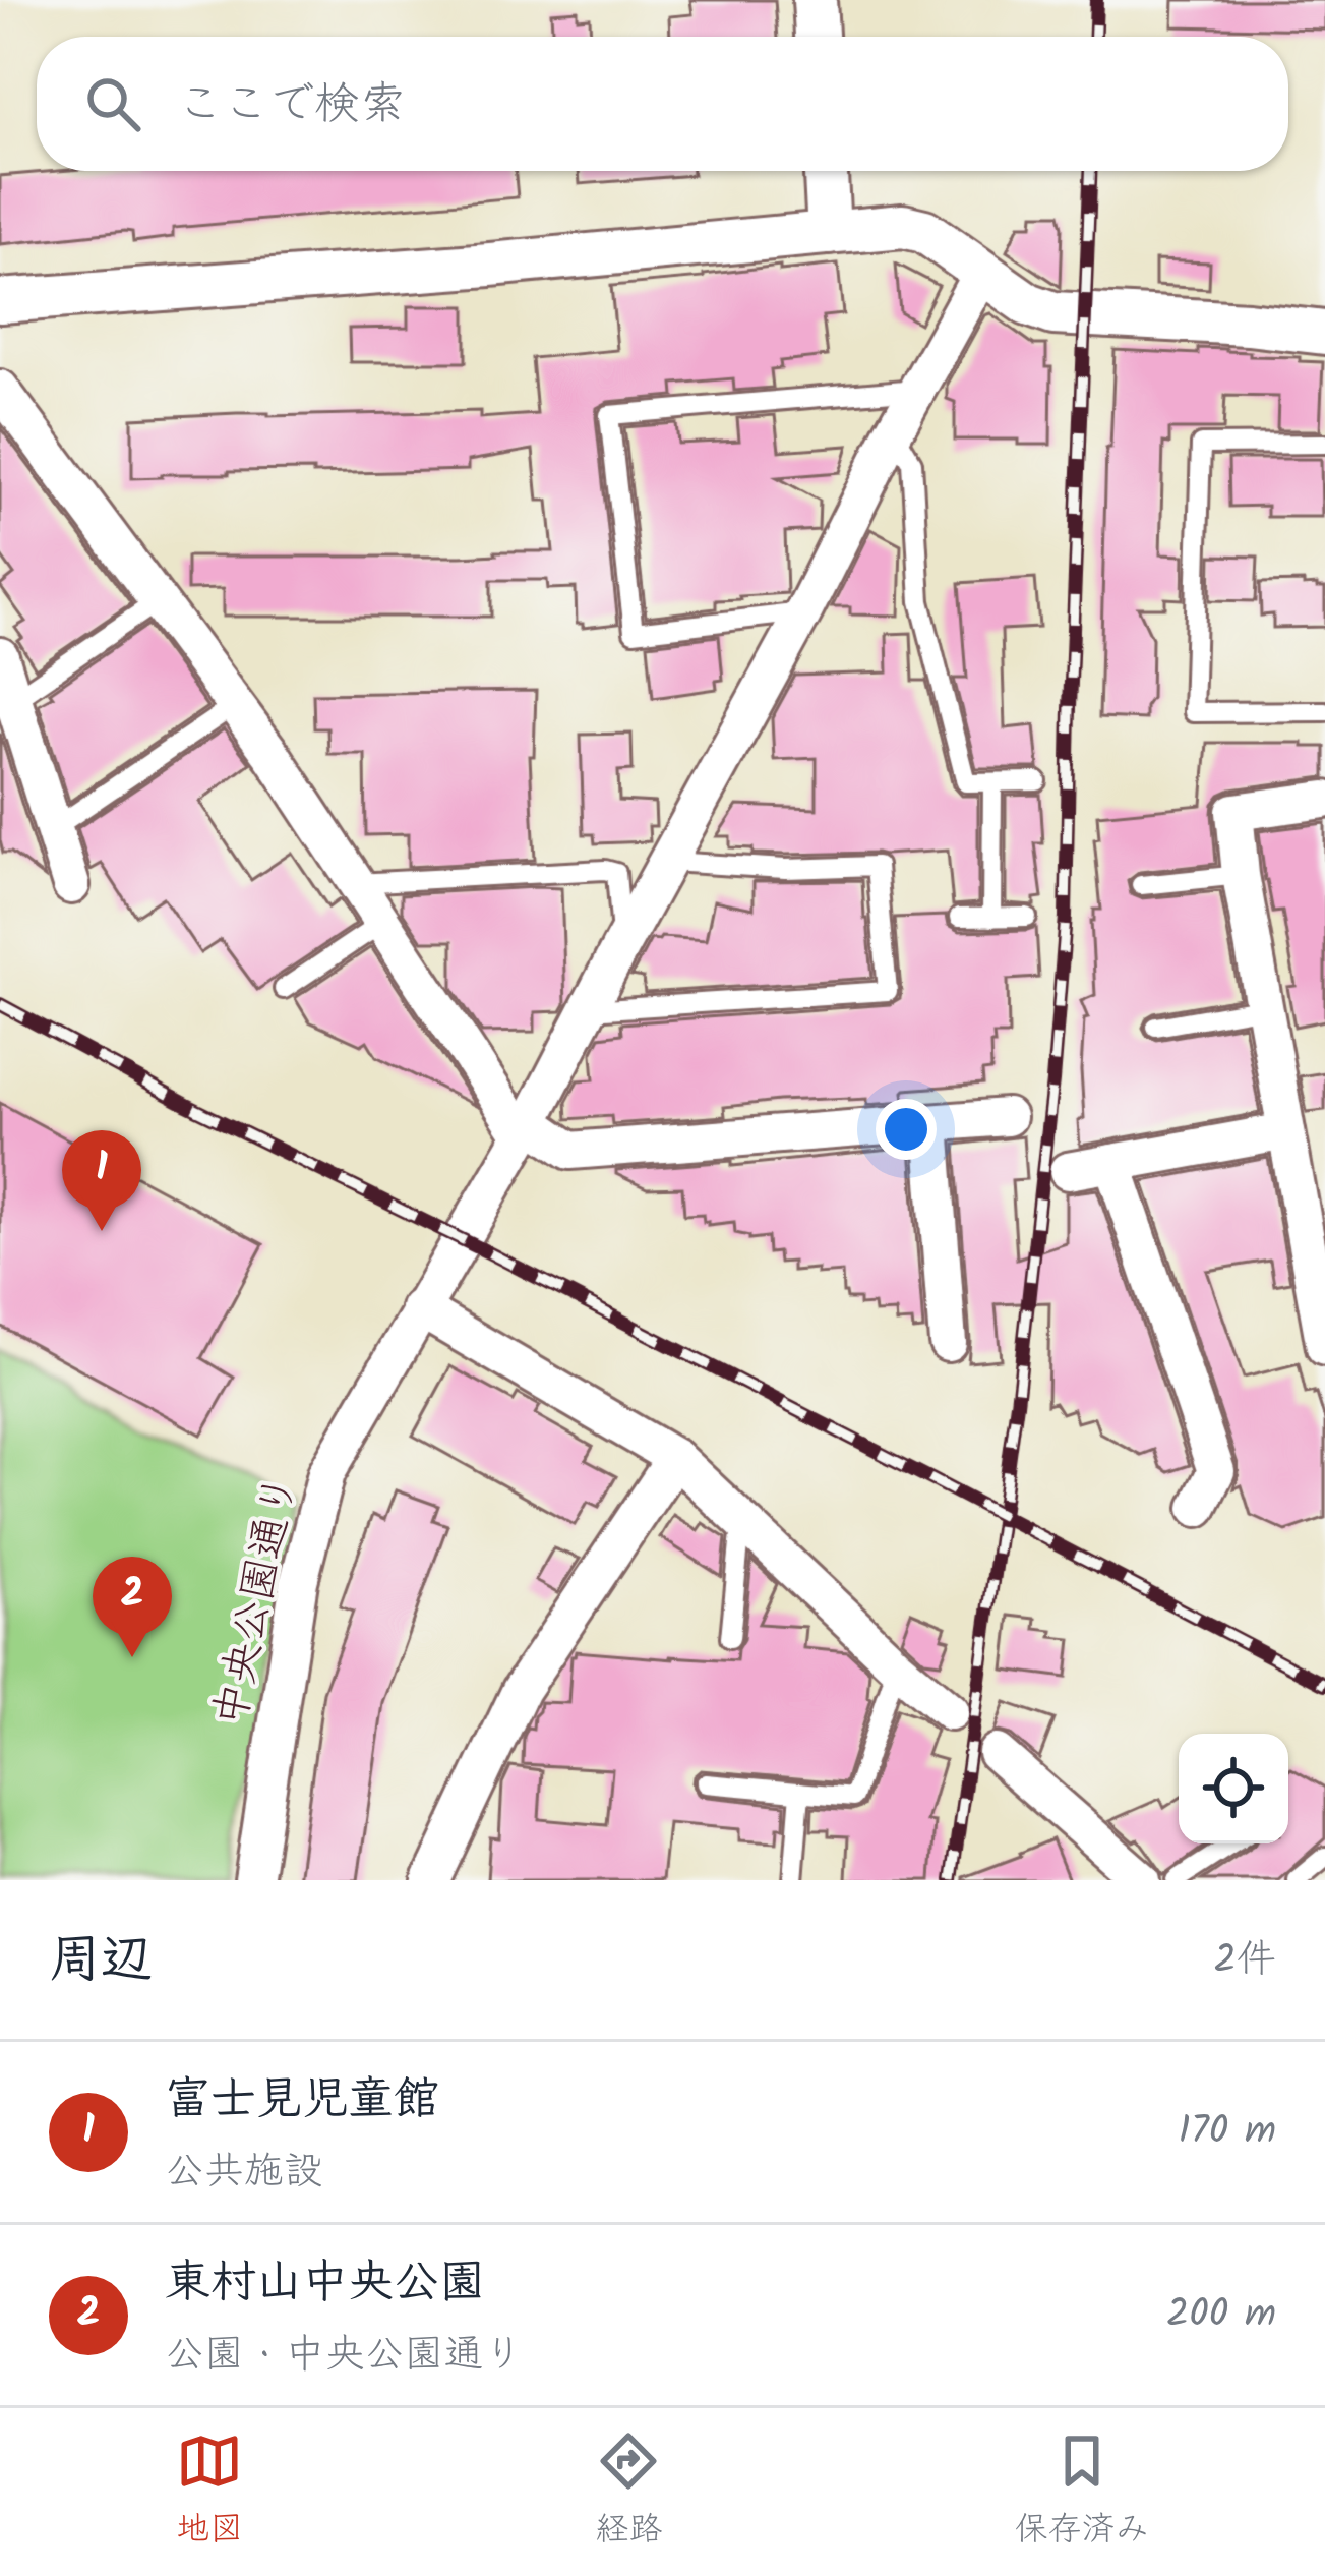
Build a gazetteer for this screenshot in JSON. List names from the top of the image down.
{
  "streets": {
    "street": ["中央公園通り"]
  },
  "page": {
    "search": "ここで検索",
    "pins": ["1", "2"],
    "heading": ["周辺", "2件"],
    "list": [
      {
        "mark": "1",
        "name": "富士見児童館",
        "note": "公共施設",
        "value": "170 m"
      },
      {
        "mark": "2",
        "name": "東村山中央公園",
        "note": "公園 · 中央公園通り",
        "value": "200 m"
      }
    ],
    "nav": ["地図", "経路", "保存済み"]
  }
}
